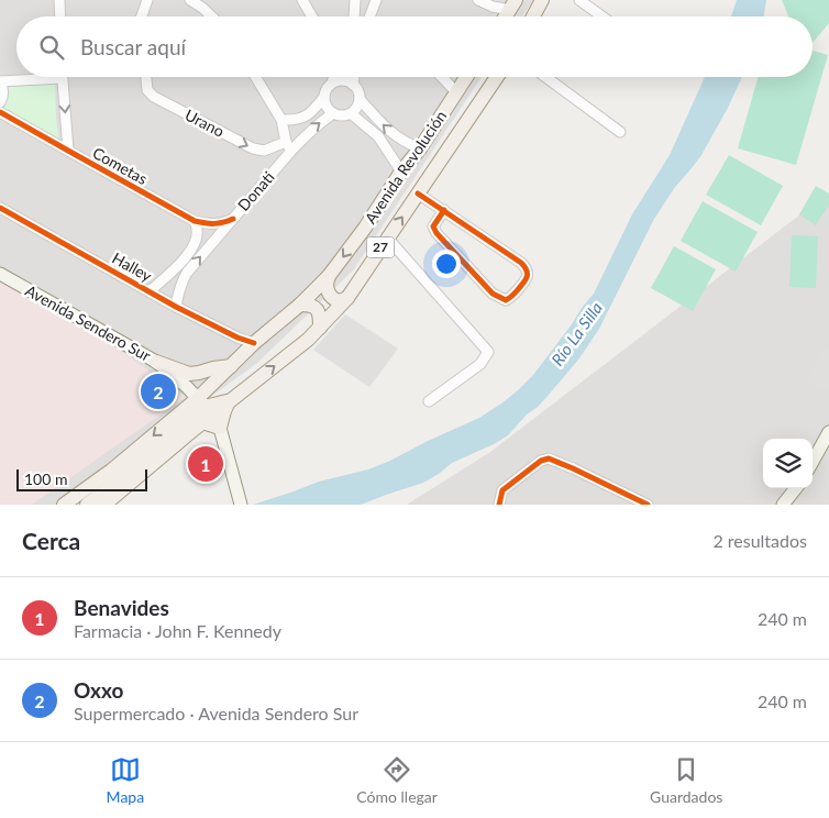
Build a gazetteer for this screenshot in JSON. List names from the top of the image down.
{
  "streets": {
    "main road": ["Avenida Revolución", "27", "Avenida Sendero Sur"],
    "street": [
      "Urano",
      "Cometas",
      "Donati",
      "Halley"
    ]
  },
  "crossings": [
    ["Urano", "Donati"],
    ["Cometas", "Donati"],
    ["Avenida Revolución", "Halley"],
    ["Avenida Revolución", "Avenida Sendero Sur"],
    ["Donati", "Halley"]
  ],
  "one_way": ["Urano"],
  "water": ["Río La Silla"],
  "scale_bar": "100 m",
  "page": {
    "search": "Buscar aquí",
    "pins": ["2", "1"],
    "scale": "100 m",
    "heading": ["Cerca", "2 resultados"],
    "list": [
      {
        "mark": "1",
        "name": "Benavides",
        "note": "Farmacia · John F. Kennedy",
        "value": "240 m"
      },
      {
        "mark": "2",
        "name": "Oxxo",
        "note": "Supermercado · Avenida Sendero Sur",
        "value": "240 m"
      }
    ],
    "nav": ["Mapa", "Cómo llegar", "Guardados"]
  }
}
